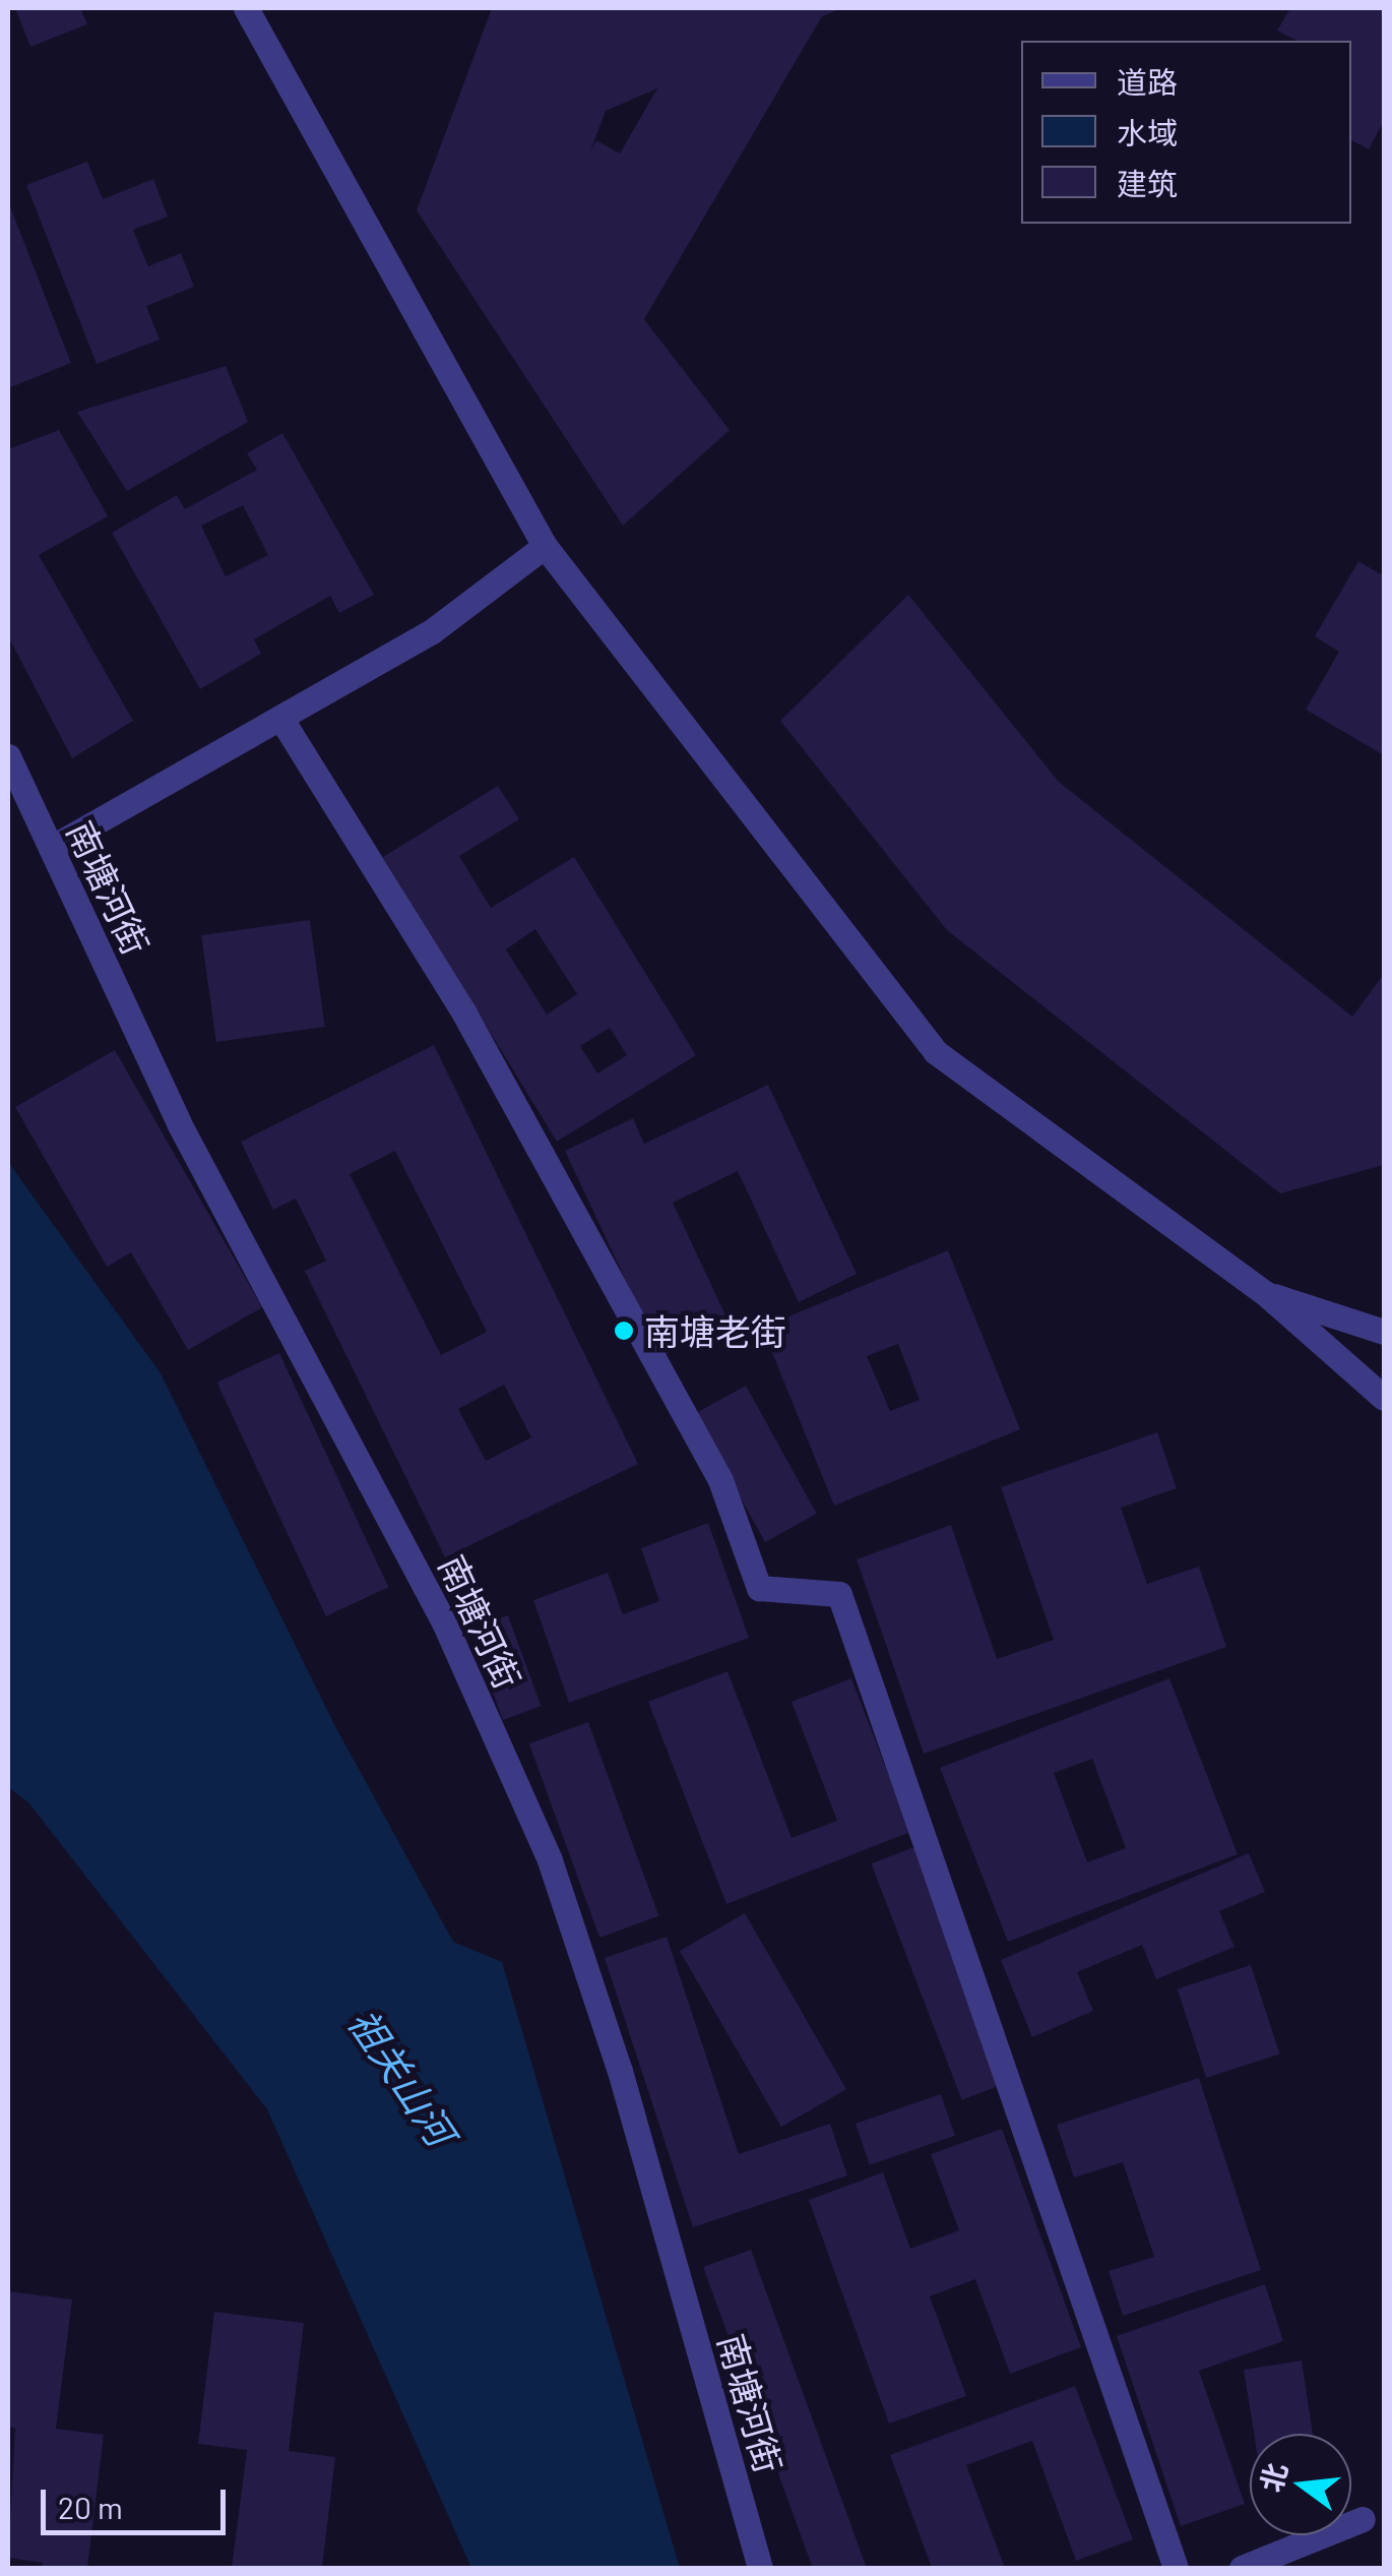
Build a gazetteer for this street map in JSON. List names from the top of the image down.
{
  "streets": {
    "street": ["南塘河街"]
  },
  "water": ["祖关山河"],
  "places": ["南塘老街"],
  "legend": ["道路", "水域", "建筑"],
  "scale_bar": "20 m",
  "north": "left"
}
